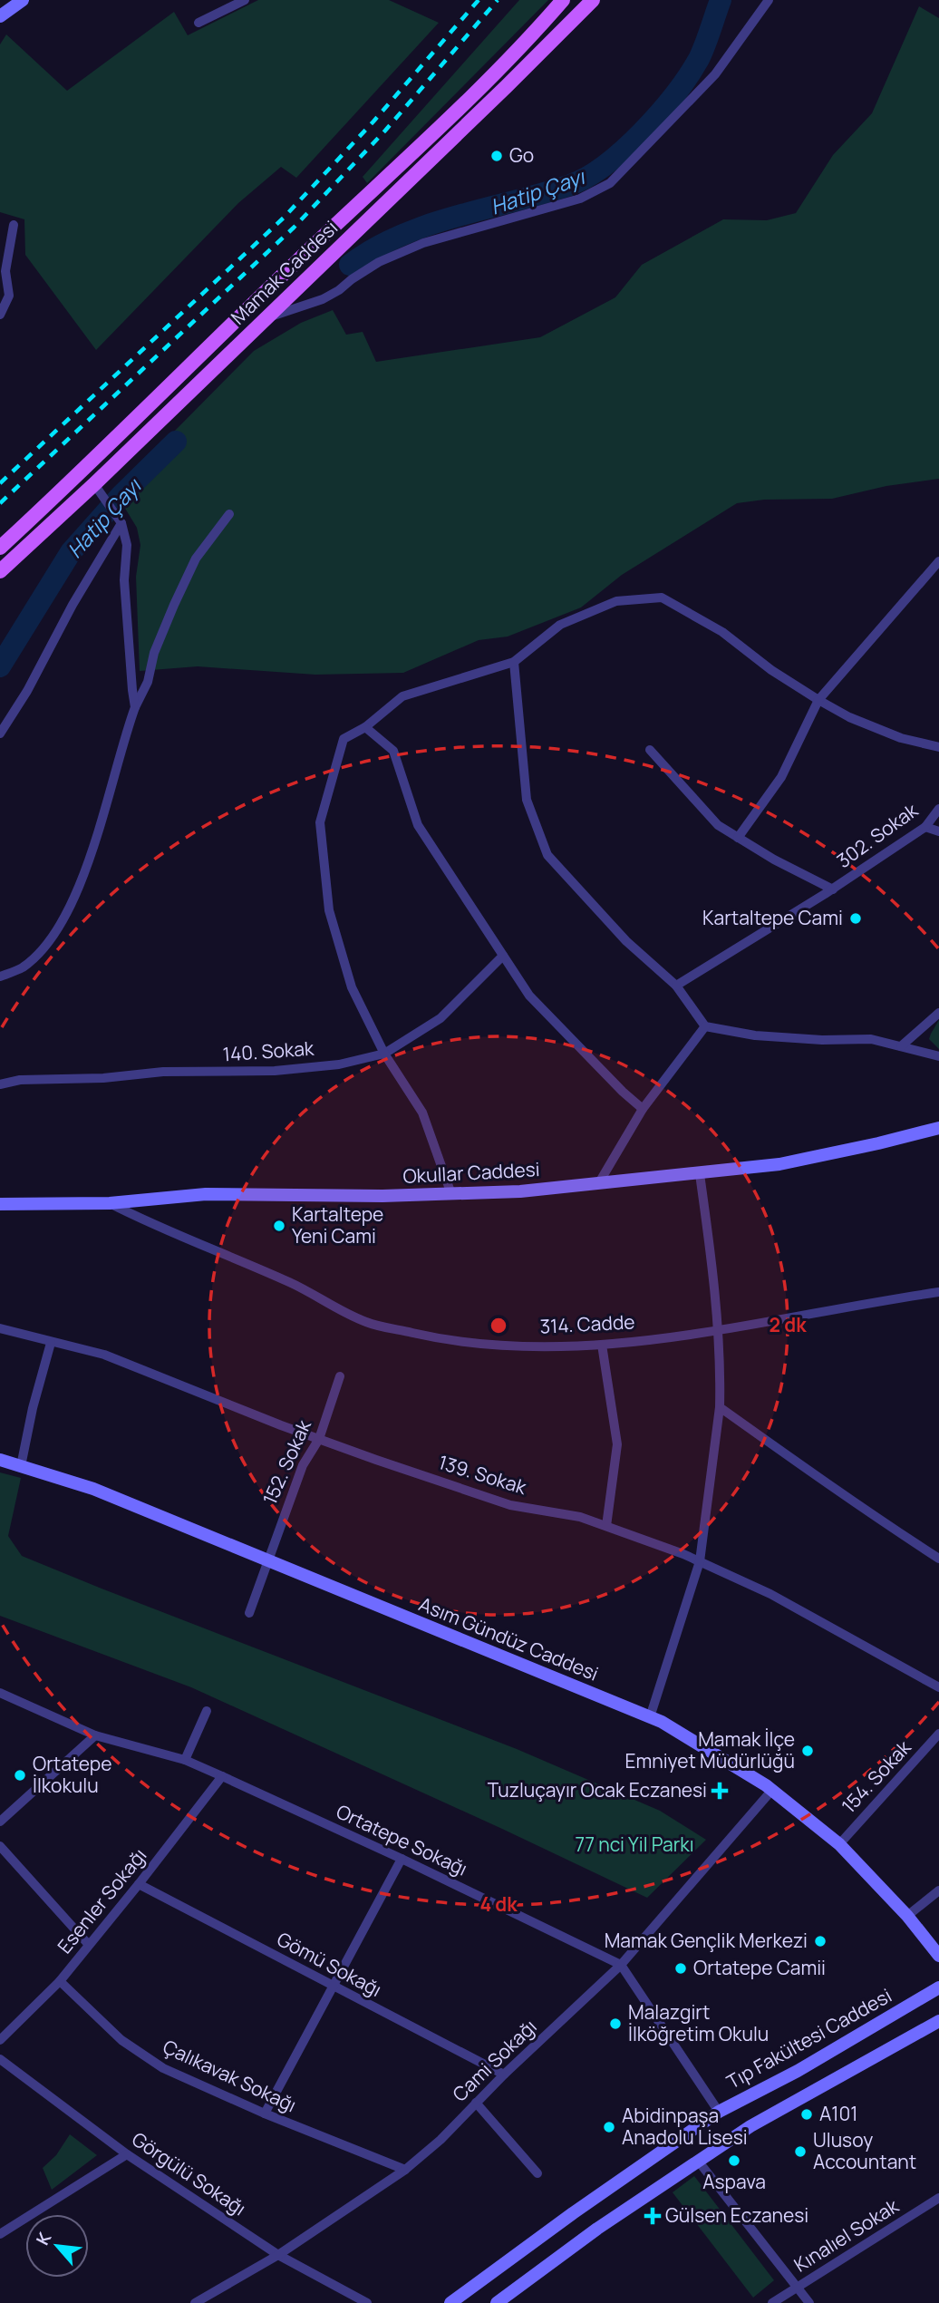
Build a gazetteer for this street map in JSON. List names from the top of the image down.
{
  "streets": {
    "main road": ["Mamak Caddesi"],
    "street": [
      "302. Sokak",
      "140. Sokak",
      "Okullar Caddesi",
      "314. Cadde",
      "152. Sokak",
      "139. Sokak",
      "Asım Gündüz Caddesi",
      "154. Sokak",
      "Ortatepe Sokağı",
      "Esenler Sokağı",
      "Gömü Sokağı",
      "Tıp Fakültesi Caddesi",
      "Cami Sokağı",
      "Çalıkavak Sokağı",
      "Görgülü Sokağı",
      "Kınalıel Sokak"
    ]
  },
  "crossings": [
    ["Okullar Caddesi", "314. Cadde"],
    ["152. Sokak", "139. Sokak"],
    ["152. Sokak", "Asım Gündüz Caddesi"],
    ["Asım Gündüz Caddesi", "154. Sokak"],
    ["Asım Gündüz Caddesi", "Cami Sokağı"],
    ["Ortatepe Sokağı", "Esenler Sokağı"],
    ["Ortatepe Sokağı", "Cami Sokağı"],
    ["Esenler Sokağı", "Gömü Sokağı"],
    ["Esenler Sokağı", "Çalıkavak Sokağı"],
    ["Gömü Sokağı", "Cami Sokağı"],
    ["Cami Sokağı", "Çalıkavak Sokağı"],
    ["Cami Sokağı", "Görgülü Sokağı"]
  ],
  "water": ["Hatip Çayı"],
  "parks": ["77 nci Yil Parkı"],
  "places": {
    "other": [
      "Go",
      "Kartaltepe Cami",
      "Kartaltepe Yeni Cami",
      "Mamak İlçe Emniyet Müdürlüğü",
      "Ortatepe İlkokulu",
      "Mamak Gençlik Merkezi",
      "Ortatepe Camii",
      "Malazgirt İlköğretim Okulu",
      "A101",
      "Abidinpaşa Anadolu Lisesi",
      "Ulusoy Accountant",
      "Aspava"
    ],
    "health": ["Tuzluçayır Ocak Eczanesi", "Gülsen Eczanesi"]
  },
  "north": "top left",
  "rings": ["2 dk", "4 dk"]
}
